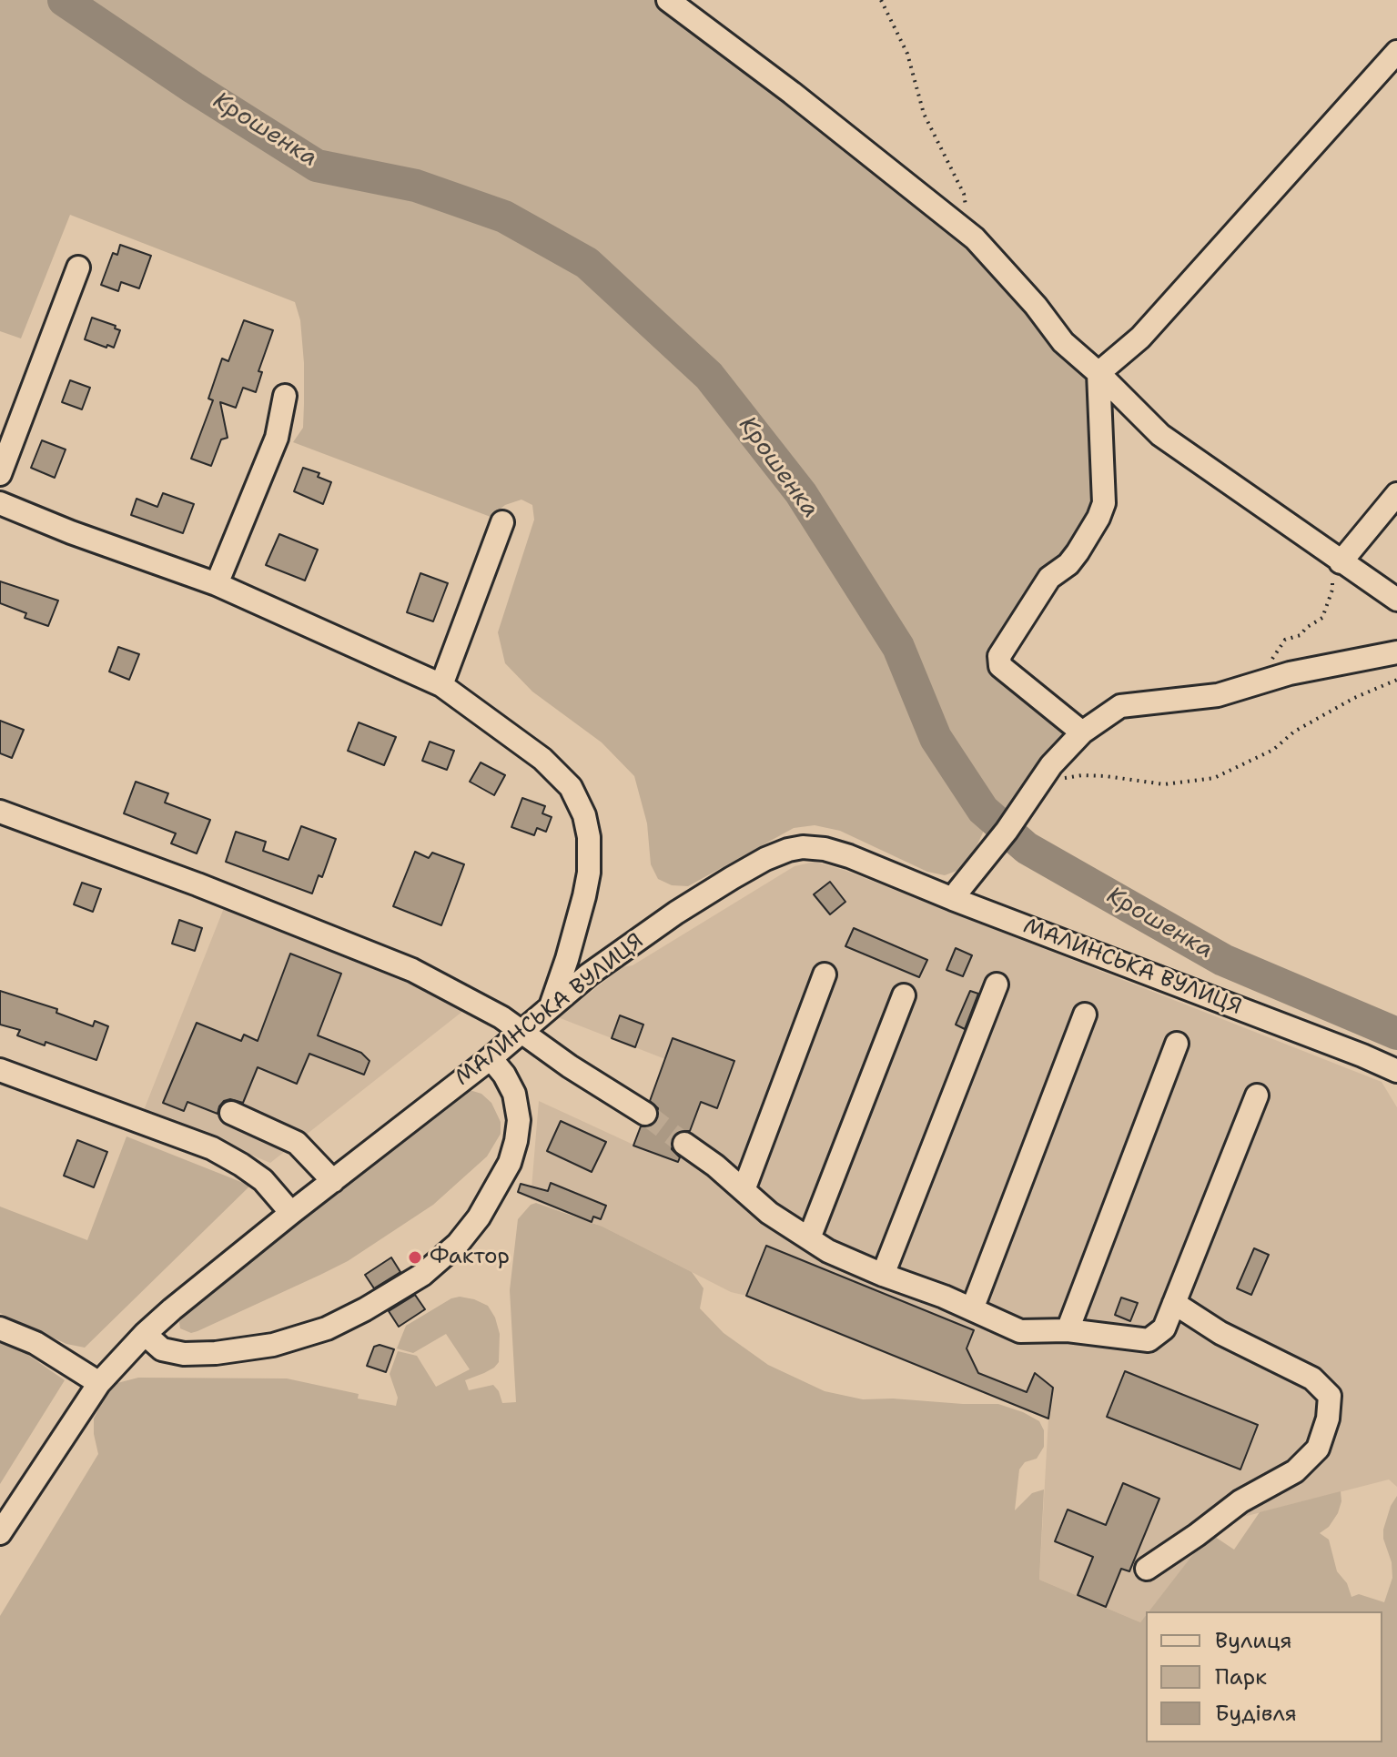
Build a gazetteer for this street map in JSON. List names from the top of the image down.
{
  "streets": {
    "street": ["МАЛИНСЬКА ВУЛИЦЯ"]
  },
  "water": ["Крошенка"],
  "places": ["Фактор"],
  "legend": ["Вулиця", "Парк", "Будівля"]
}
